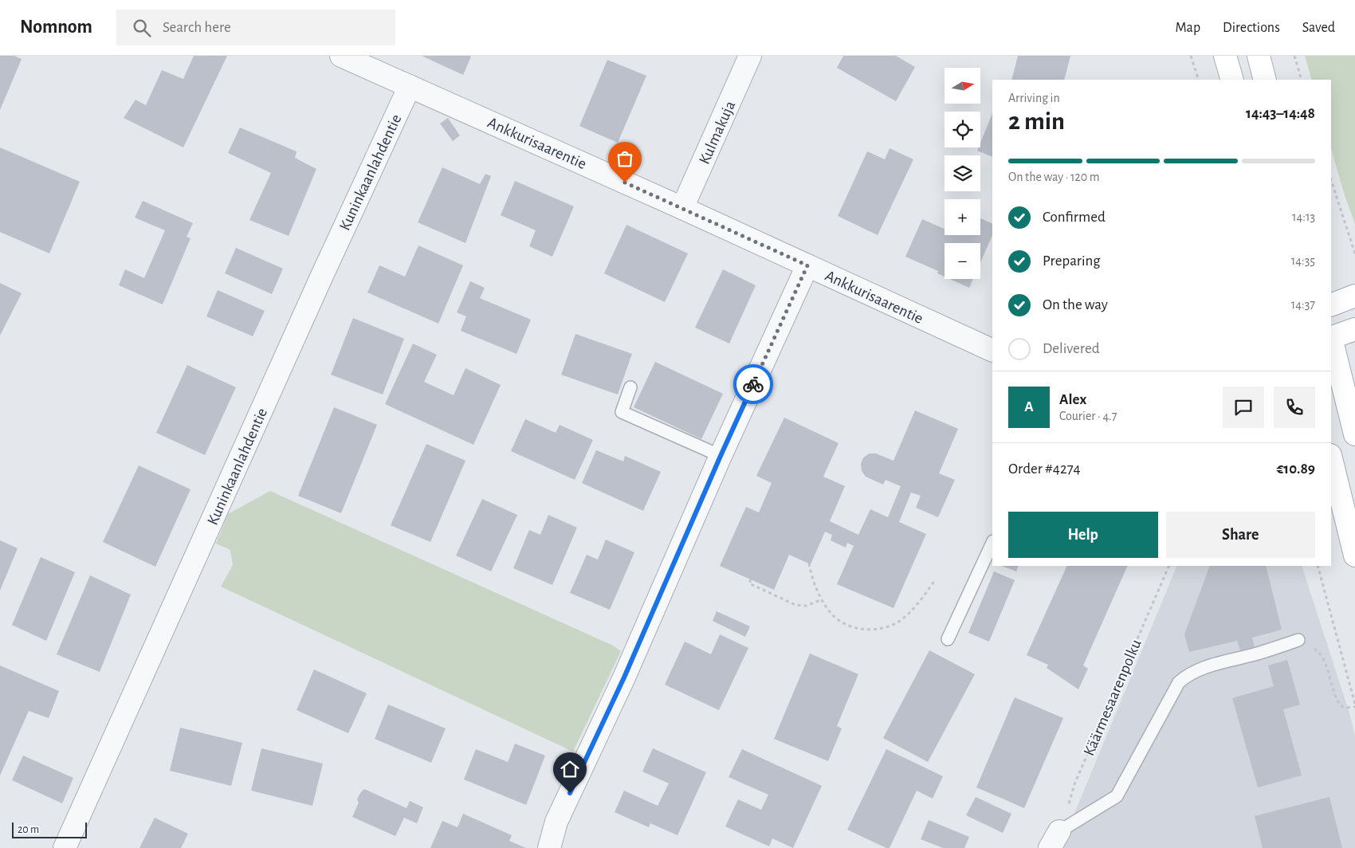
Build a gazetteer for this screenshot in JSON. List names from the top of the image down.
{
  "streets": {
    "street": ["Kulmakuja", "Ankkurisaarentie", "Kuninkaanlahdentie"],
    "path": ["Käärmesaarenpolku"]
  },
  "crossings": [
    ["Kulmakuja", "Ankkurisaarentie"],
    ["Ankkurisaarentie", "Kuninkaanlahdentie"]
  ],
  "scale_bar": "20 m",
  "north": "right",
  "page": {
    "header": "Nomnom",
    "search": "Search here",
    "nav": ["Map", "Directions", "Saved"],
    "map_buttons": ["+", "−"],
    "heading": ["2 min", "Arriving in", "14:43–14:48"],
    "panel": [
      "Alex",
      "Courier · 4.7",
      "Order #4274",
      "€10.89"
    ],
    "bar": "On the way · 120 m",
    "list": [
      ["Confirmed", "14:13"],
      ["Preparing", "14:35"],
      ["On the way", "14:37"],
      "Delivered"
    ],
    "round": "A",
    "buttons": ["Help", "Share"],
    "scale": "20 m"
  }
}
